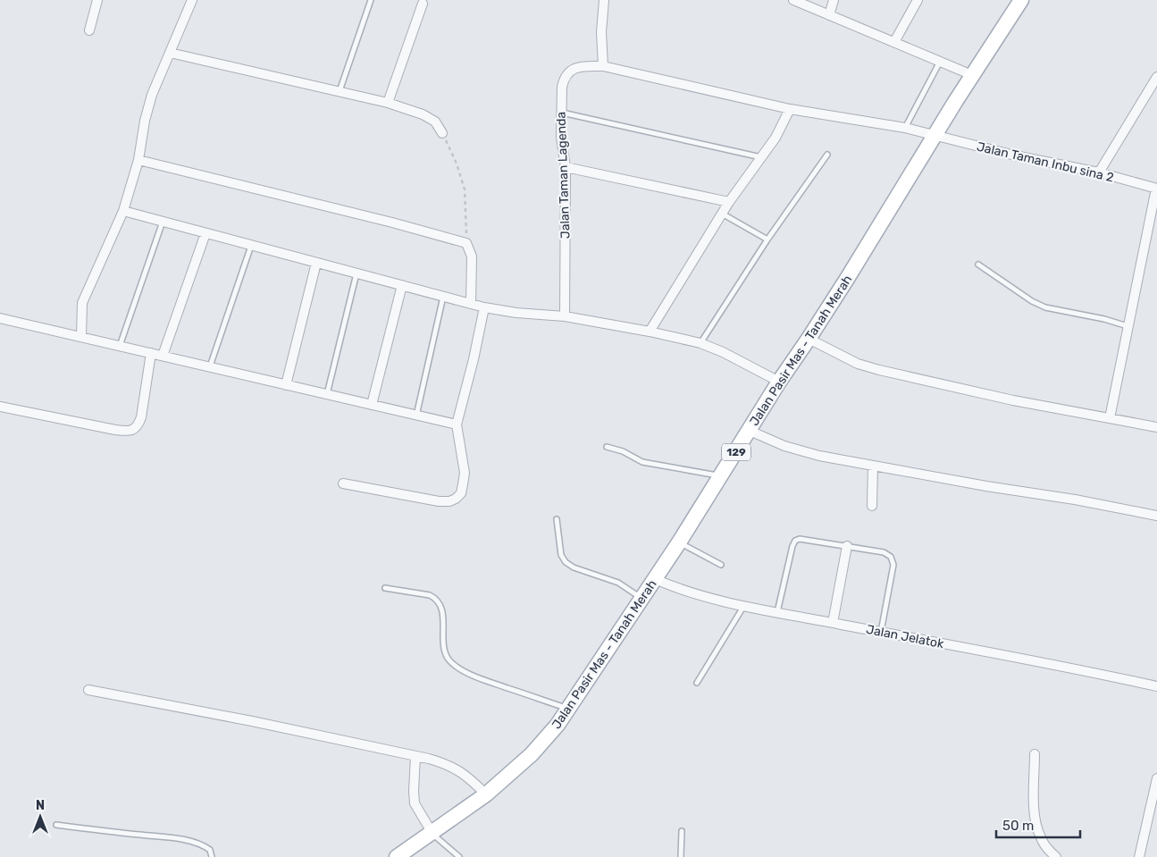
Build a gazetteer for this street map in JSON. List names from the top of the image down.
{
  "streets": {
    "main road": ["Jalan Pasir Mas - Tanah Merah", "129"],
    "street": ["Jalan Taman Inbu sina 2", "Jalan Taman Lagenda", "Jalan Jelatok"]
  },
  "crossings": [
    ["Jalan Taman Inbu sina 2", "Jalan Taman Lagenda"],
    ["Jalan Taman Inbu sina 2", "Jalan Pasir Mas - Tanah Merah"],
    ["Jalan Pasir Mas - Tanah Merah", "Jalan Jelatok"]
  ],
  "scale_bar": "50 m",
  "north": "top"
}
